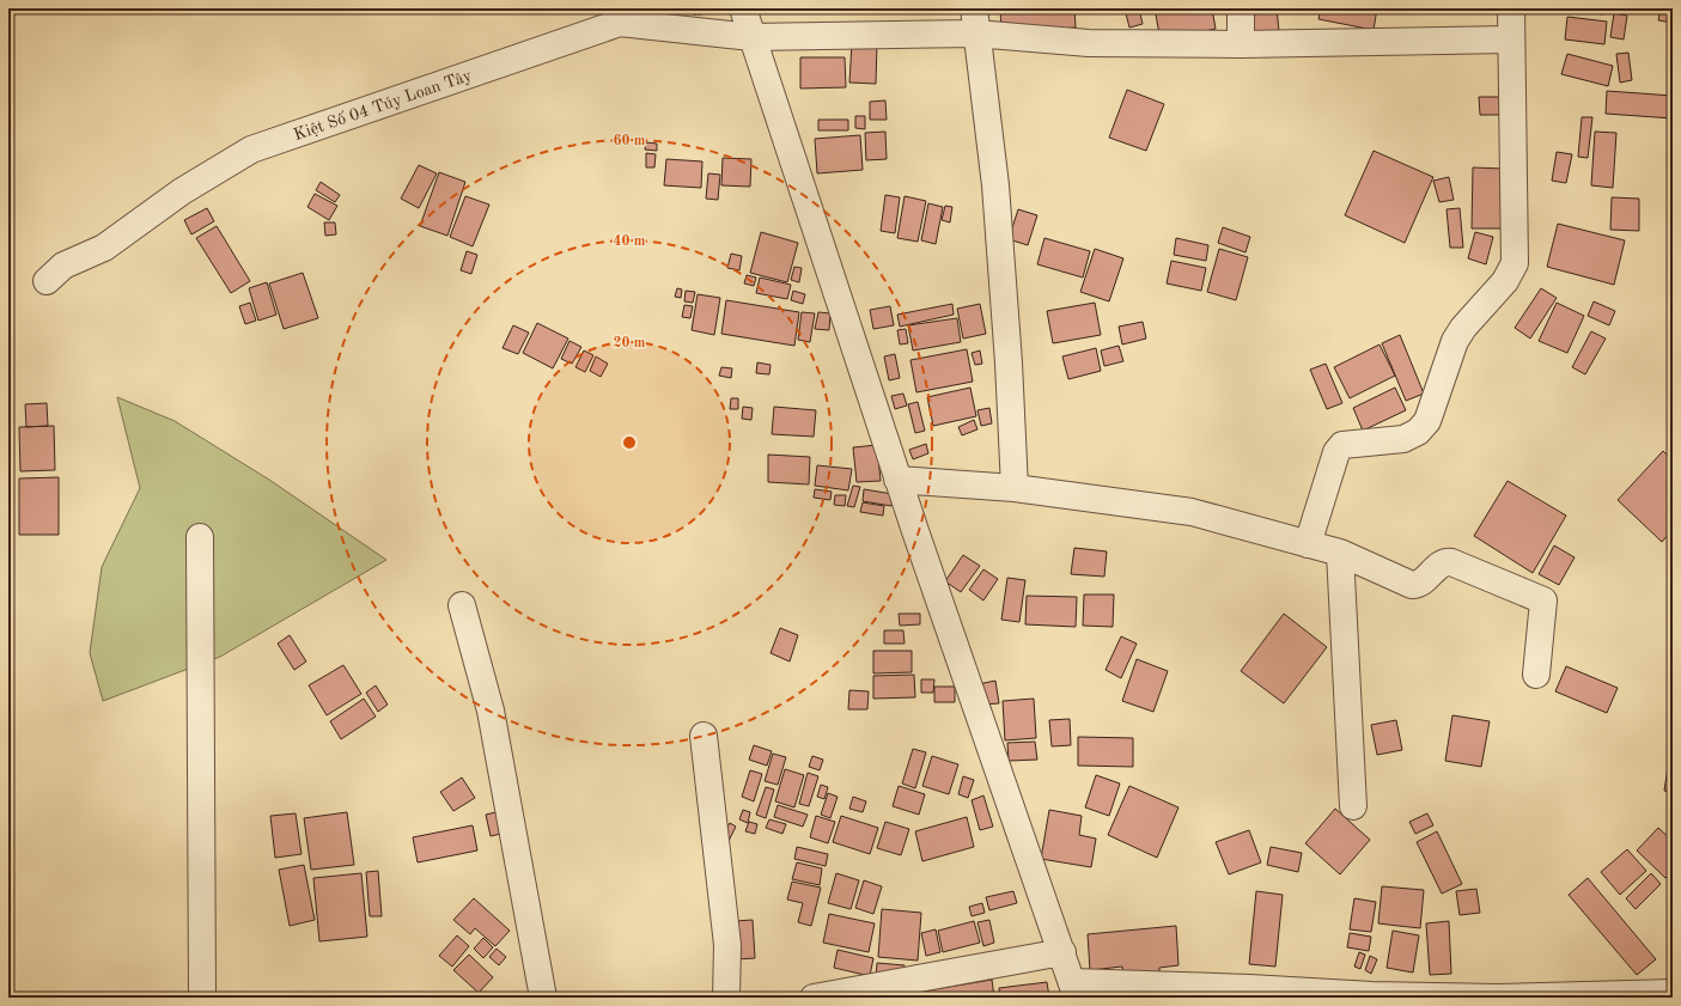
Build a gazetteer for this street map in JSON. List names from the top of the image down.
{
  "streets": {
    "street": ["Kiệt Số 04 Túy Loan Tây"]
  },
  "rings": ["60 m", "40 m", "20 m"]
}
